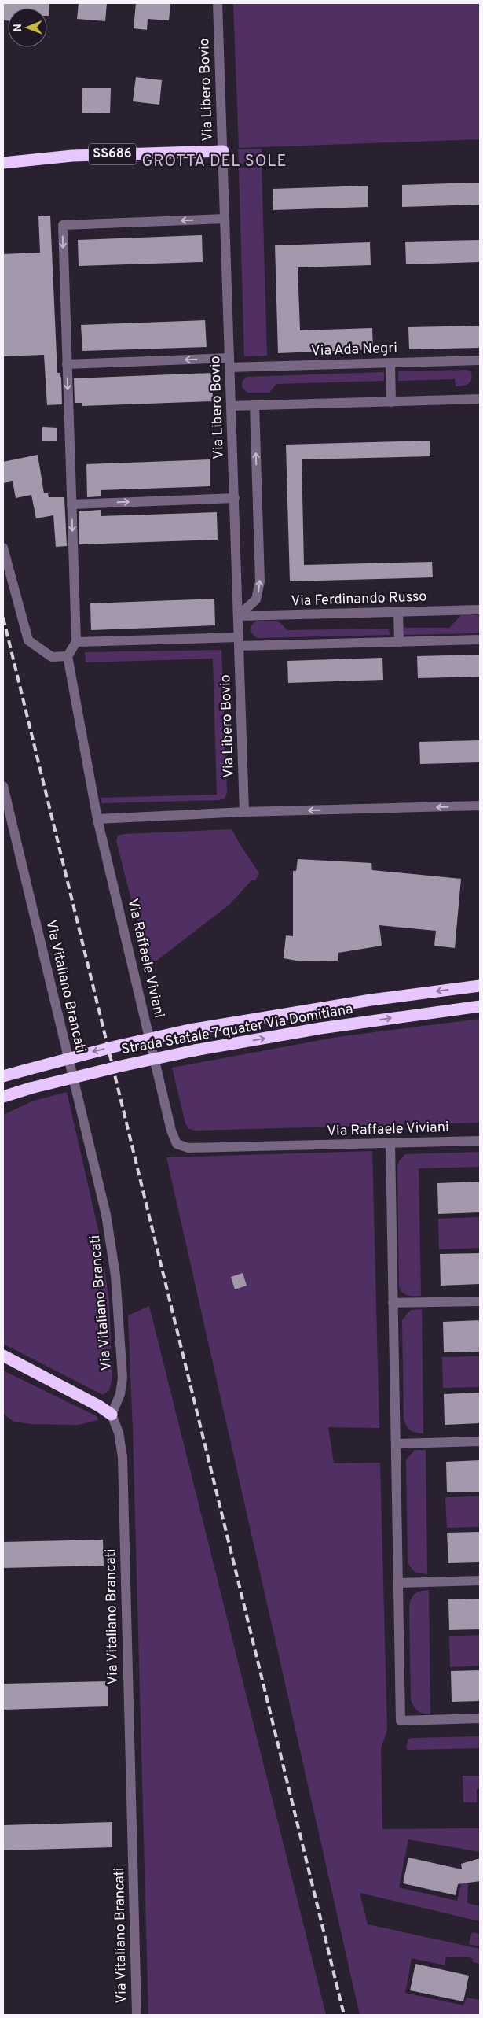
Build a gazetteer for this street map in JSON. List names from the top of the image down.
{
  "streets": {
    "highway": ["SS686", "Strada Statale 7 quater Via Domitiana"],
    "street": [
      "Via Libero Bovio",
      "Via Ada Negri",
      "Via Ferdinando Russo",
      "Via Raffaele Viviani",
      "Via Vitaliano Brancati"
    ]
  },
  "crossings": [
    ["Via Libero Bovio", "SS686"],
    ["Via Libero Bovio", "Via Ada Negri"],
    ["Via Libero Bovio", "Via Ferdinando Russo"]
  ],
  "one_way": ["Via Ada Negri"],
  "districts": ["GROTTA DEL SOLE"],
  "north": "left"
}
